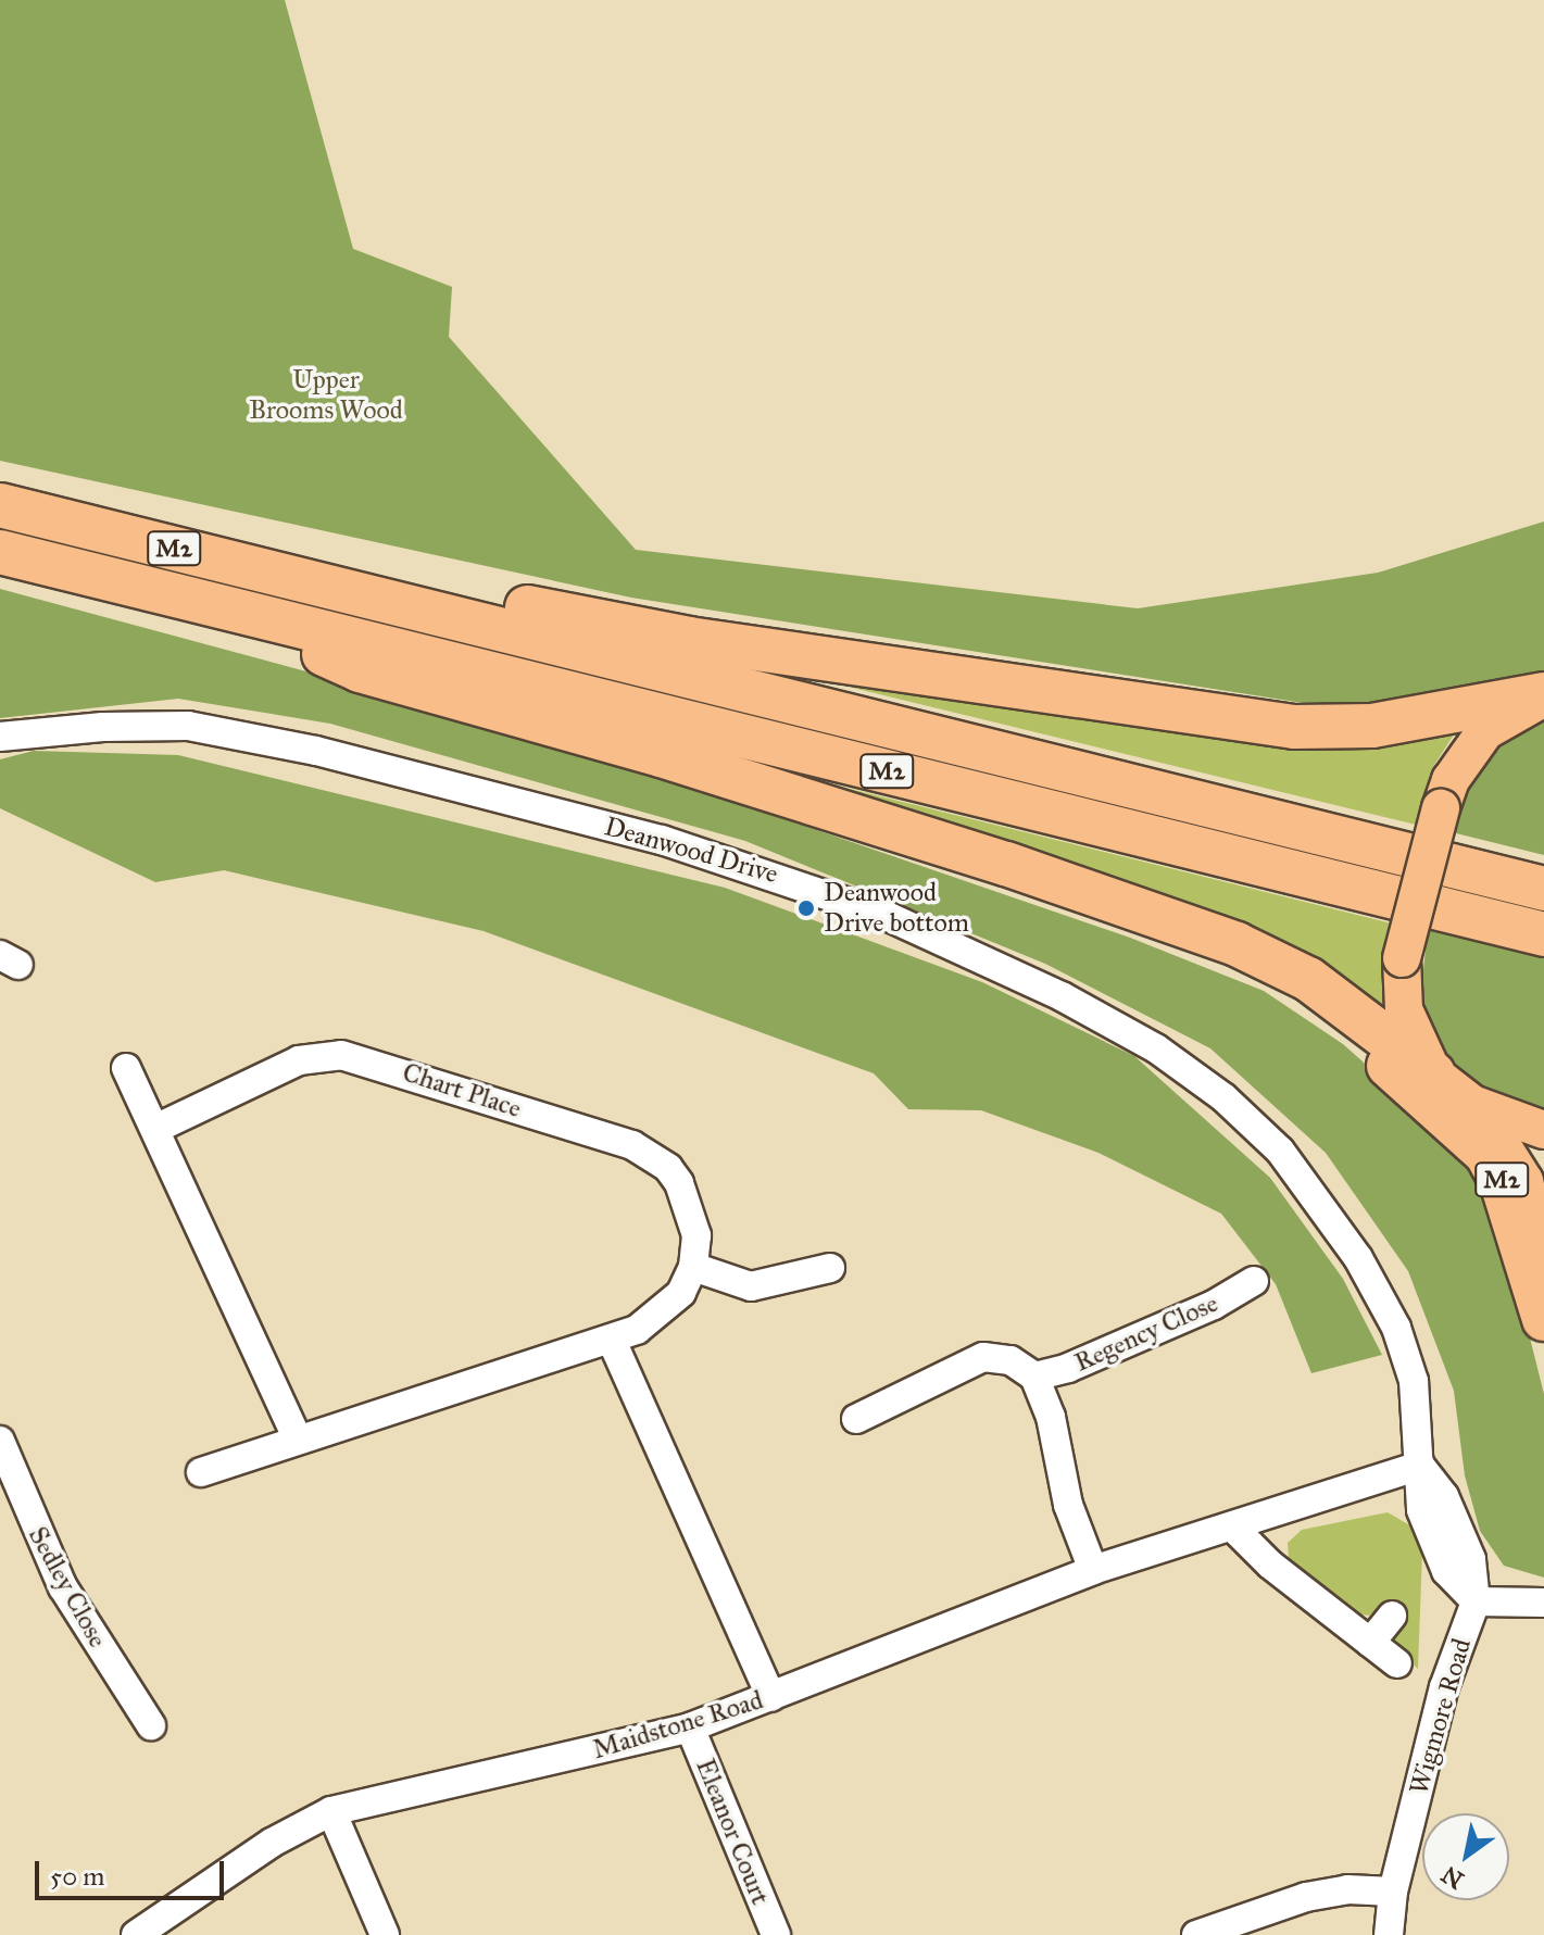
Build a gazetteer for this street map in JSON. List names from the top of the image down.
{
  "streets": {
    "highway": ["M2"],
    "street": [
      "Deanwood Drive",
      "Chart Place",
      "Regency Close",
      "Sedley Close",
      "Wigmore Road",
      "Maidstone Road",
      "Eleanor Court"
    ]
  },
  "crossings": [
    ["Deanwood Drive", "Wigmore Road"],
    ["Deanwood Drive", "Maidstone Road"],
    ["Maidstone Road", "Eleanor Court"]
  ],
  "parks": ["Upper Brooms Wood"],
  "places": ["Deanwood Drive bottom"],
  "scale_bar": "50 m",
  "north": "bottom left"
}
